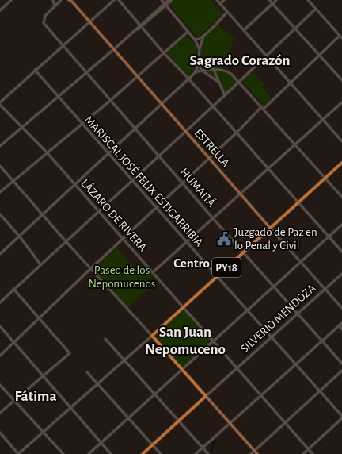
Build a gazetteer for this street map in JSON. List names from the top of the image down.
{
  "streets": {
    "highway": ["PY18", "SILVERIO MENDOZA"],
    "main road": ["ESTRELLA"],
    "street": ["MARISCAL JOSÉ FELIX ESTIGARRIBIA", "HUMAITÁ", "LÁZARO DE RIVERA"]
  },
  "crossings": [
    ["ESTRELLA", "PY18"],
    ["ESTRELLA", "SILVERIO MENDOZA"],
    ["MARISCAL JOSÉ FELIX ESTIGARRIBIA", "PY18"],
    ["MARISCAL JOSÉ FELIX ESTIGARRIBIA", "SILVERIO MENDOZA"],
    ["HUMAITÁ", "PY18"],
    ["HUMAITÁ", "SILVERIO MENDOZA"],
    ["LÁZARO DE RIVERA", "PY18"],
    ["LÁZARO DE RIVERA", "SILVERIO MENDOZA"]
  ],
  "districts": [
    "Sagrado Corazón",
    "Centro",
    "San Juan Nepomuceno",
    "Fátima"
  ],
  "parks": ["Paseo de los Nepomucenos"],
  "places": {
    "public building": ["Juzgado de Paz en lo Penal y Civil"]
  }
}
